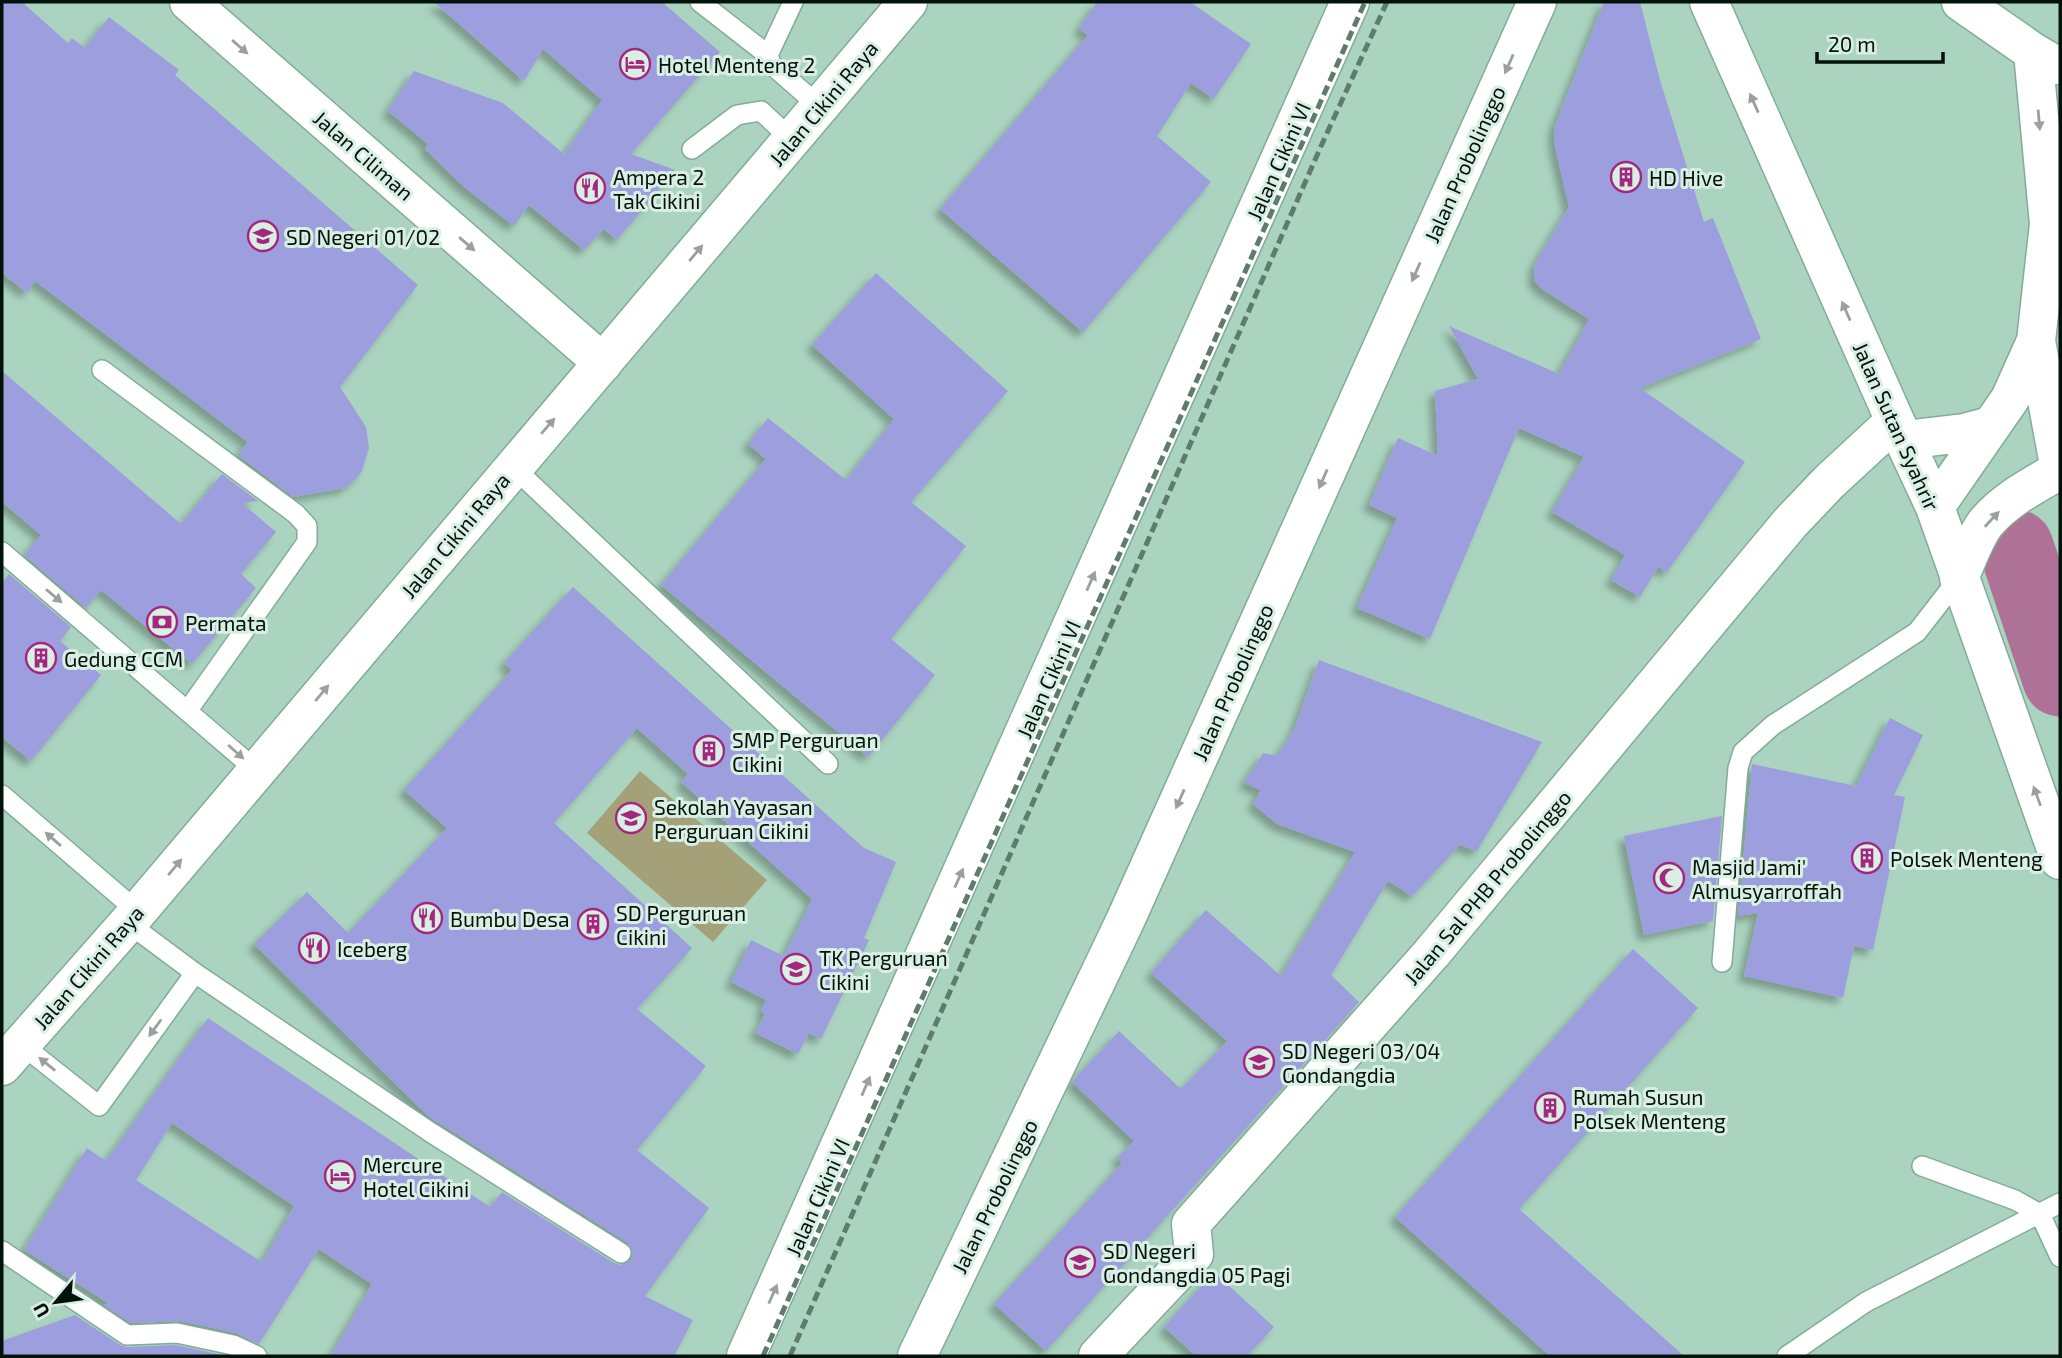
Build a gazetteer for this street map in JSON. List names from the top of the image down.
{
  "streets": {
    "street": [
      "Jalan Cikini Raya",
      "Jalan Ciliman",
      "Jalan Cikini VI",
      "Jalan Probolinggo",
      "Jalan Sutan Syahrir",
      "Jalan Sal PHB Probolinggo"
    ]
  },
  "crossings": [
    ["Jalan Cikini Raya", "Jalan Ciliman"],
    ["Jalan Sutan Syahrir", "Jalan Sal PHB Probolinggo"]
  ],
  "one_way": [
    "Jalan Cikini Raya",
    "Jalan Ciliman",
    "Jalan Cikini VI",
    "Jalan Probolinggo"
  ],
  "places": {
    "hotel": ["Hotel Menteng 2", "Mercure Hotel Cikini"],
    "building": [
      "HD Hive",
      "Gedung CCM",
      "SMP Perguruan Cikini",
      "Polsek Menteng",
      "SD Perguruan Cikini",
      "Rumah Susun Polsek Menteng"
    ],
    "restaurant": ["Ampera 2 Tak Cikini", "Bumbu Desa", "Iceberg"],
    "school or university": [
      "SD Negeri 01/02",
      "Sekolah Yayasan Perguruan Cikini",
      "TK Perguruan Cikini",
      "SD Negeri 03/04 Gondangdia",
      "SD Negeri Gondangdia 05 Pagi"
    ],
    "bank": ["Permata"],
    "mosque": ["Masjid Jami' Almusyarroffah"]
  },
  "scale_bar": "20 m",
  "north": "bottom left"
}
